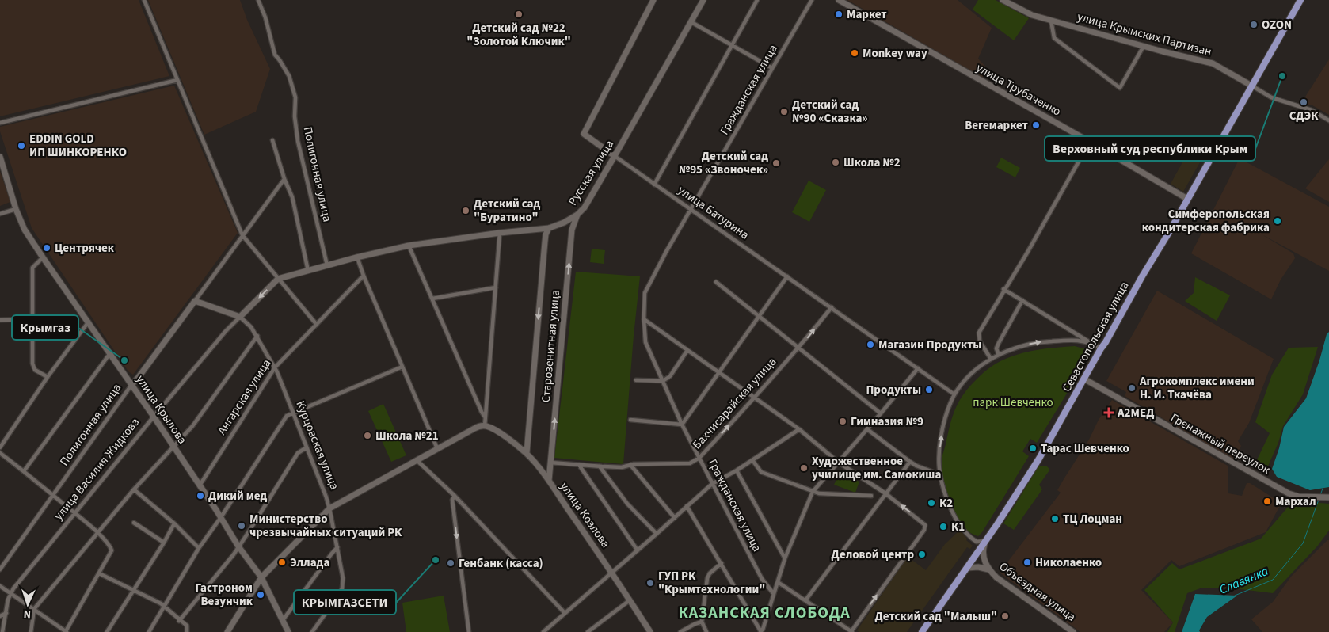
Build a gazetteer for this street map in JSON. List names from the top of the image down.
{
  "streets": {
    "main road": [
      "улица Крымских Партизан",
      "улица Трубаченко",
      "Русская улица",
      "Полигонная улица",
      "улица Батурина",
      "Севастопольская улица",
      "Старозенитная улица",
      "Бахчисарайская улица",
      "улица Крылова",
      "Гренажный переулок",
      "Курцовская улица",
      "улица Василия Жидкова",
      "улица Козлова",
      "Объездная улица"
    ],
    "street": ["Гражданская улица", "Ангарская улица"]
  },
  "crossings": [
    ["улица Крымских Партизан", "Севастопольская улица"],
    ["Гражданская улица", "улица Батурина"],
    ["Гражданская улица", "Бахчисарайская улица"],
    ["улица Трубаченко", "Севастопольская улица"],
    ["Русская улица", "улица Батурина"],
    ["Русская улица", "Старозенитная улица"],
    ["Полигонная улица", "улица Крылова"],
    ["Полигонная улица", "Курцовская улица"],
    ["улица Батурина", "Бахчисарайская улица"],
    ["Севастопольская улица", "Гренажный переулок"],
    ["Севастопольская улица", "Объездная улица"],
    ["Старозенитная улица", "Бахчисарайская улица"],
    ["Старозенитная улица", "улица Козлова"],
    ["Ангарская улица", "улица Крылова"],
    ["Ангарская улица", "Курцовская улица"],
    ["Бахчисарайская улица", "улица Козлова"],
    ["улица Крылова", "улица Василия Жидкова"],
    ["Курцовская улица", "улица Василия Жидкова"]
  ],
  "one_way": ["Бахчисарайская улица"],
  "districts": ["КАЗАНСКАЯ СЛОБОДА"],
  "water": ["Славянка"],
  "parks": ["парк Шевченко"],
  "places": {
    "other": [
      "Детский сад №22 \"Золотой Ключик\"",
      "Маркет",
      "OZON",
      "Monkey way",
      "Верховный суд республики Крым",
      "СДЭК",
      "Детский сад №90 «Сказка»",
      "Вегемаркет",
      "EDDIN GOLD ИП ШИНКОРЕНКО",
      "Школа №2",
      "Детский сад №95 «Звоночек»",
      "Детский сад \"Буратино\"",
      "Симферопольская кондитерская фабрика",
      "Центрячек",
      "Магазин Продукты",
      "Крымгаз",
      "Агрокомплекс имени Н. И. Ткачёва",
      "Продукты",
      "Гимназия №9",
      "Школа №21",
      "Тарас Шевченко",
      "Художественное училище им. Самокиша",
      "Дикий мед",
      "Мархал",
      "К2",
      "ТЦ Лоцман",
      "Министерство чрезвычайных ситуаций РК",
      "К1",
      "Деловой центр",
      "КРЫМГАЗСЕТИ",
      "Эллада",
      "Николаенко",
      "Генбанк (касса)",
      "ГУП РК \"Крымтехнологии\"",
      "Гастроном Везунчик",
      "Детский сад \"Малыш\""
    ],
    "health": ["А2МЕД"]
  },
  "north": "bottom"
}
